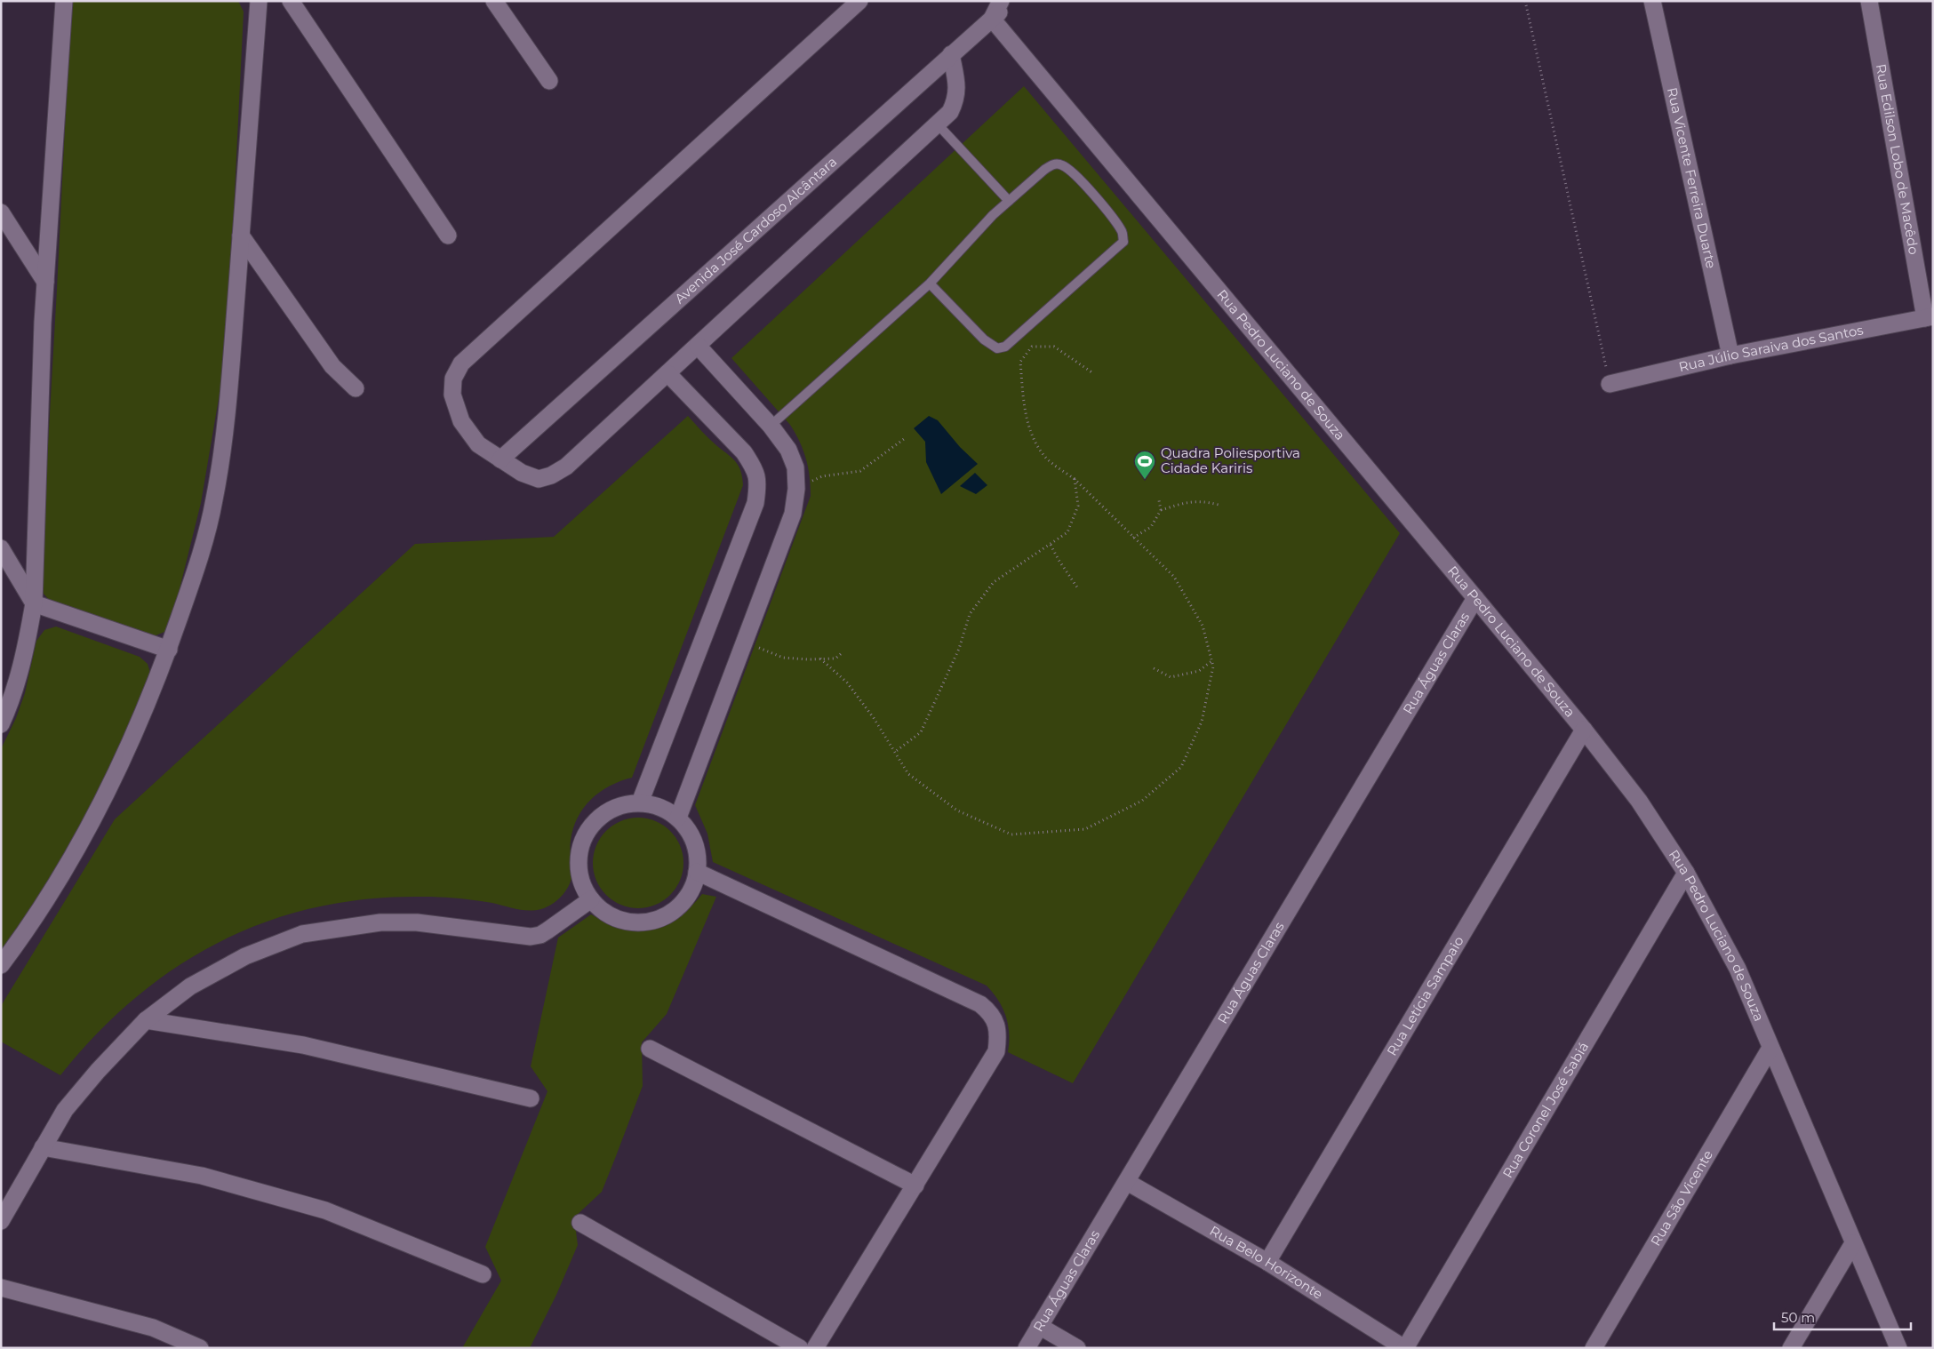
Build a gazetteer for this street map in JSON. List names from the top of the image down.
{
  "streets": {
    "street": [
      "Rua Edilson Lobo de Macêdo",
      "Rua Vicente Ferreira Duarte",
      "Avenida José Cardoso Alcântara",
      "Rua Júlio Saraiva dos Santos",
      "Rua Pedro Luciano de Souza",
      "Rua Águas Claras",
      "Rua Letícia Sampaio",
      "Rua Coronel José Sabiá",
      "Rua São Vicente",
      "Rua Belo Horizonte"
    ]
  },
  "crossings": [
    ["Rua Edilson Lobo de Macêdo", "Rua Júlio Saraiva dos Santos"],
    ["Rua Vicente Ferreira Duarte", "Rua Júlio Saraiva dos Santos"],
    ["Avenida José Cardoso Alcântara", "Rua Pedro Luciano de Souza"],
    ["Rua Pedro Luciano de Souza", "Rua Águas Claras"],
    ["Rua Pedro Luciano de Souza", "Rua Letícia Sampaio"],
    ["Rua Pedro Luciano de Souza", "Rua Coronel José Sabiá"],
    ["Rua Pedro Luciano de Souza", "Rua São Vicente"],
    ["Rua Águas Claras", "Rua Belo Horizonte"],
    ["Rua Letícia Sampaio", "Rua Belo Horizonte"],
    ["Rua Coronel José Sabiá", "Rua Belo Horizonte"]
  ],
  "places": {
    "sports": ["Quadra Poliesportiva Cidade Kariris"]
  },
  "scale_bar": "50 m"
}
